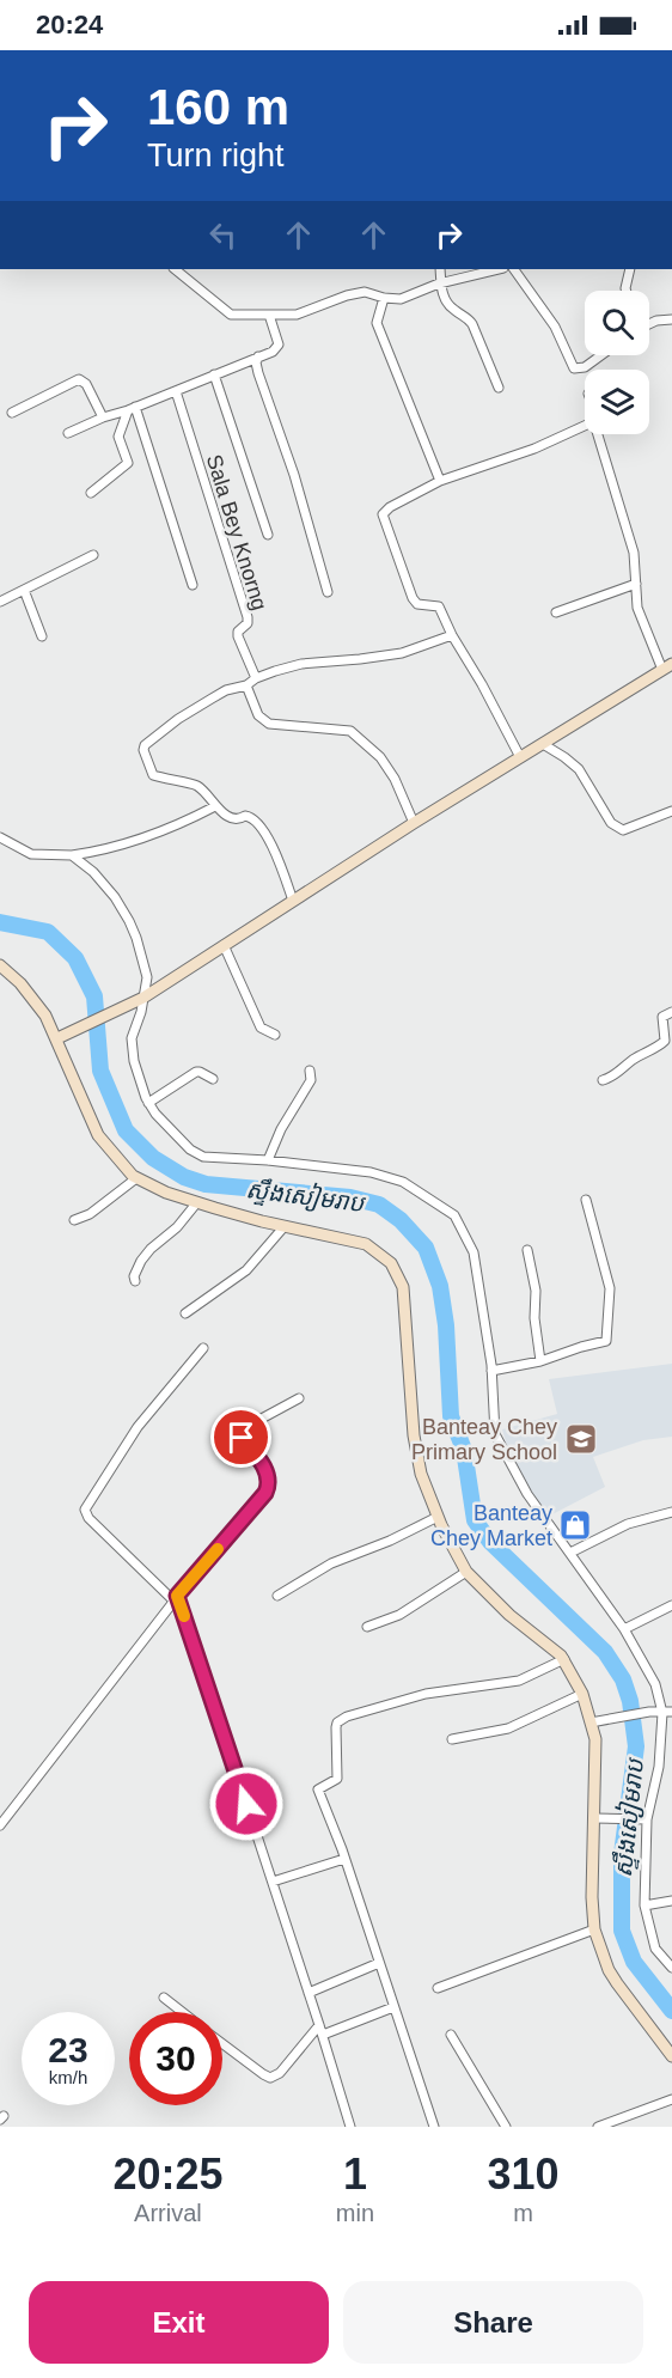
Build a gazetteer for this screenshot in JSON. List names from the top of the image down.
{
  "streets": {
    "street": ["Sala Bey Knorng"]
  },
  "water": ["ស្ទឹងសៀមរាប"],
  "places": {
    "school or university": ["Banteay Chey Primary School"],
    "shop": ["Banteay Chey Market"]
  },
  "page": {
    "status": "20:24",
    "turn": ["160 m", "Turn right"],
    "speed": "23 km/h",
    "limit": "30",
    "eta": [
      "20:25",
      "Arrival",
      "1",
      "min",
      "310",
      "m"
    ],
    "buttons": ["Exit", "Share"]
  }
}
